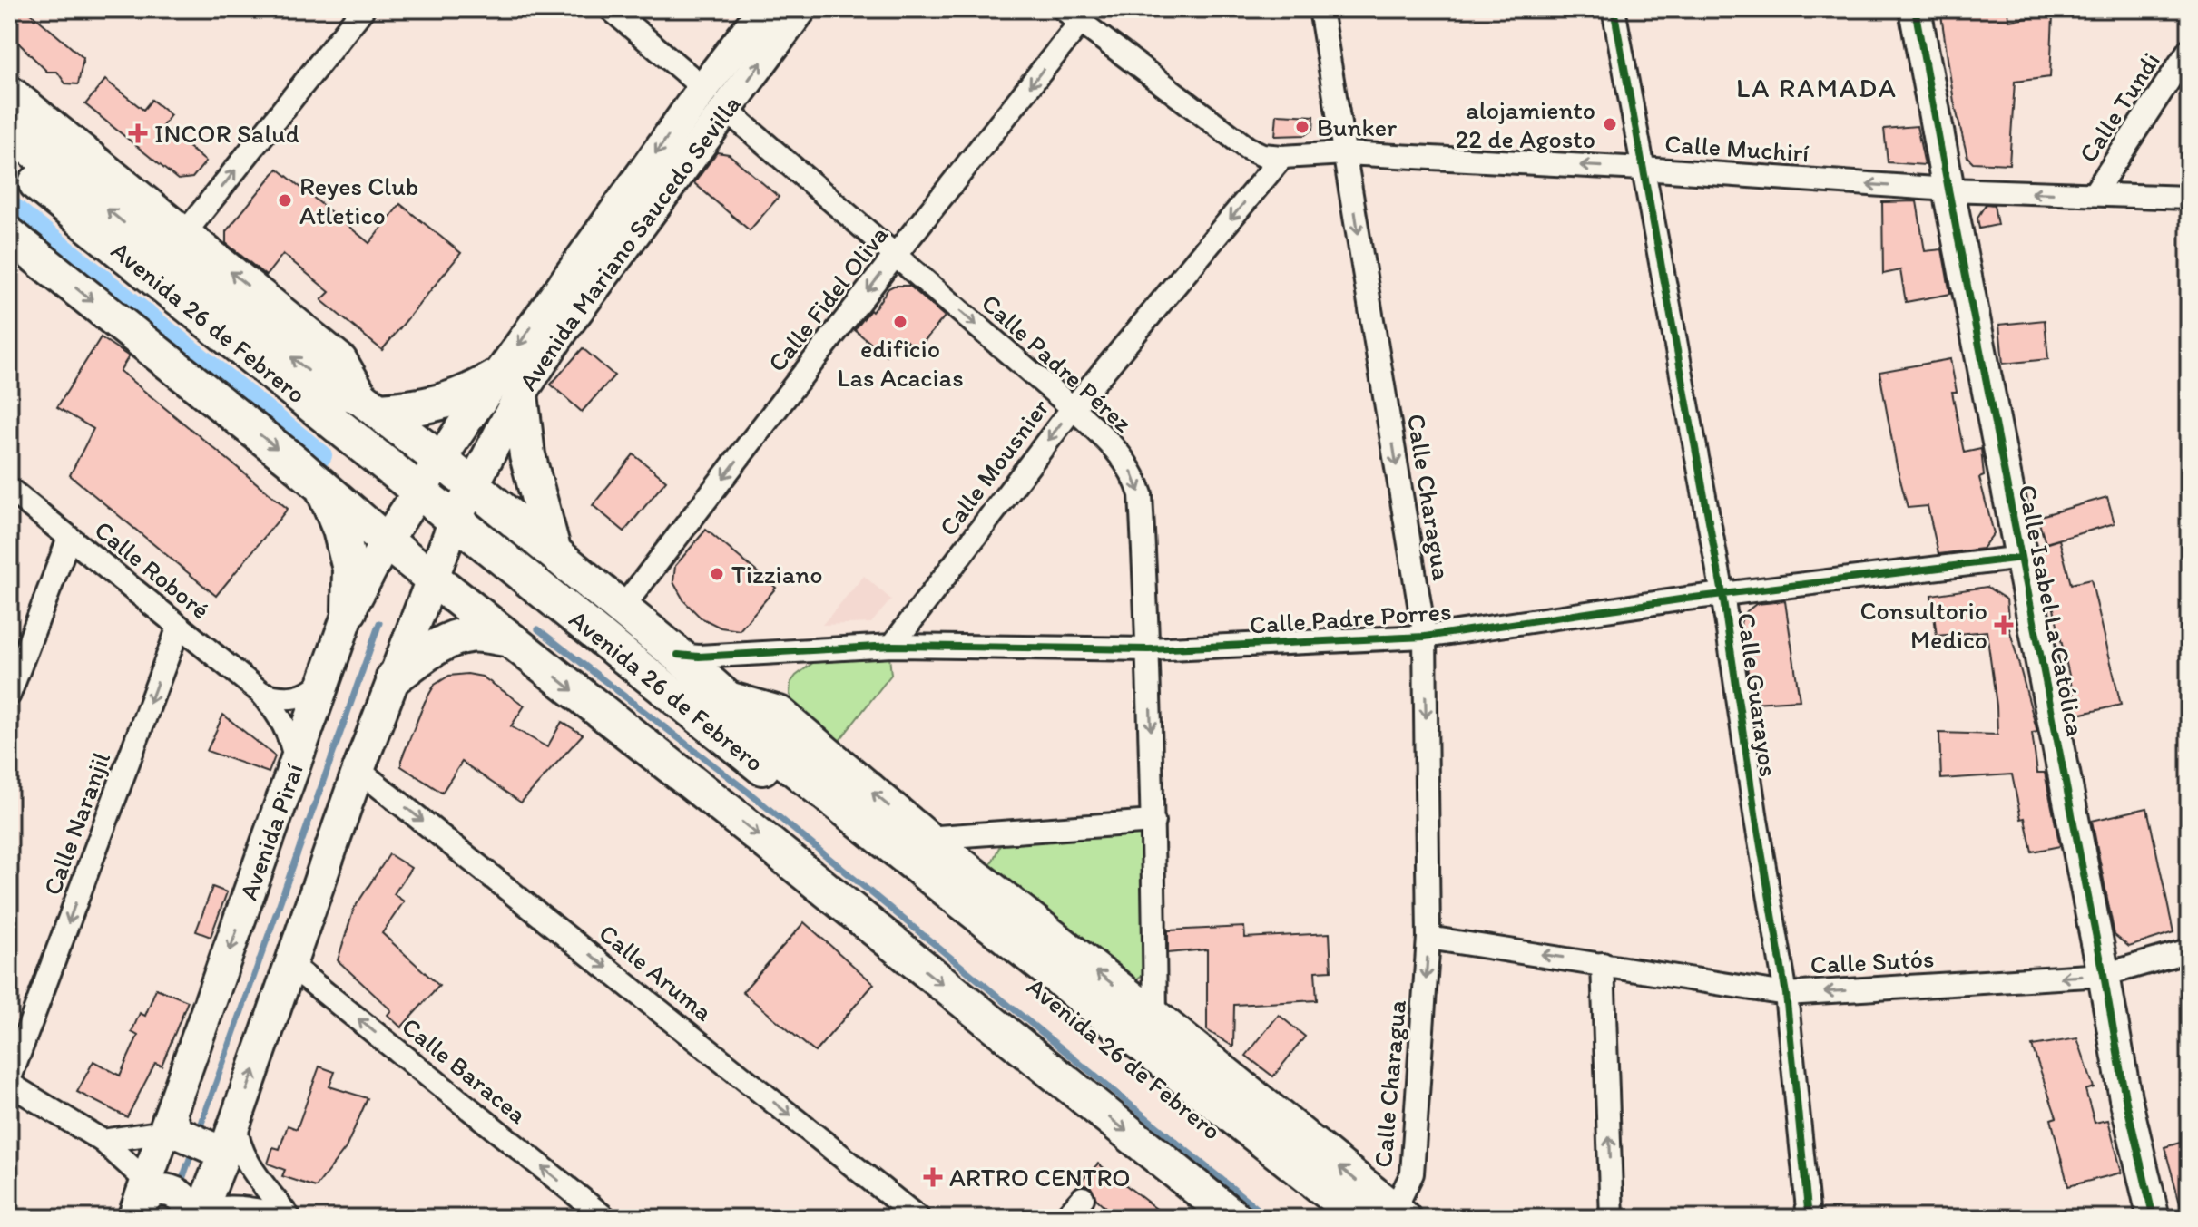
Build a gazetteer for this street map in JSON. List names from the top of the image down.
{
  "streets": {
    "main road": ["Avenida 26 de Febrero"],
    "street": [
      "Calle Tundi",
      "Calle Muchirí",
      "Avenida Mariano Saucedo Sevilla",
      "Calle Fidel Oliva",
      "Calle Padre Pérez",
      "Calle Mousnier",
      "Calle Charagua",
      "Calle Roboré",
      "Calle Isabel La Católica",
      "Calle Padre Porres",
      "Calle Guarayos",
      "Calle Naranjil",
      "Avenida Piraí",
      "Calle Sutós",
      "Calle Aruma",
      "Calle Baracea"
    ]
  },
  "crossings": [
    ["Calle Tundi", "Calle Muchirí"],
    ["Calle Muchirí", "Calle Fidel Oliva"],
    ["Calle Muchirí", "Calle Mousnier"],
    ["Calle Muchirí", "Calle Charagua"],
    ["Calle Muchirí", "Calle Isabel La Católica"],
    ["Calle Muchirí", "Calle Guarayos"],
    ["Avenida Mariano Saucedo Sevilla", "Avenida 26 de Febrero"],
    ["Avenida Mariano Saucedo Sevilla", "Calle Padre Pérez"],
    ["Avenida Mariano Saucedo Sevilla", "Avenida Piraí"],
    ["Calle Fidel Oliva", "Avenida 26 de Febrero"],
    ["Calle Fidel Oliva", "Calle Padre Pérez"],
    ["Avenida 26 de Febrero", "Calle Padre Pérez"],
    ["Avenida 26 de Febrero", "Calle Charagua"],
    ["Avenida 26 de Febrero", "Calle Padre Porres"],
    ["Avenida 26 de Febrero", "Avenida Piraí"],
    ["Calle Padre Pérez", "Calle Mousnier"],
    ["Calle Padre Pérez", "Calle Padre Porres"],
    ["Calle Mousnier", "Calle Padre Porres"],
    ["Calle Charagua", "Calle Padre Porres"],
    ["Calle Charagua", "Calle Sutós"],
    ["Calle Roboré", "Calle Naranjil"],
    ["Calle Roboré", "Avenida Piraí"],
    ["Calle Isabel La Católica", "Calle Padre Porres"],
    ["Calle Isabel La Católica", "Calle Sutós"],
    ["Calle Padre Porres", "Calle Guarayos"],
    ["Calle Guarayos", "Calle Sutós"]
  ],
  "one_way": [
    "Calle Muchirí",
    "Calle Fidel Oliva",
    "Calle Padre Pérez",
    "Calle Mousnier",
    "Calle Charagua",
    "Calle Naranjil",
    "Calle Sutós",
    "Calle Aruma"
  ],
  "districts": ["LA RAMADA"],
  "places": {
    "other": [
      "alojamiento 22 de Agosto",
      "Bunker",
      "Reyes Club Atletico",
      "edificio Las Acacias",
      "Tizziano"
    ],
    "health": ["INCOR Salud", "Consultorio Medico", "ARTRO CENTRO"]
  }
}
